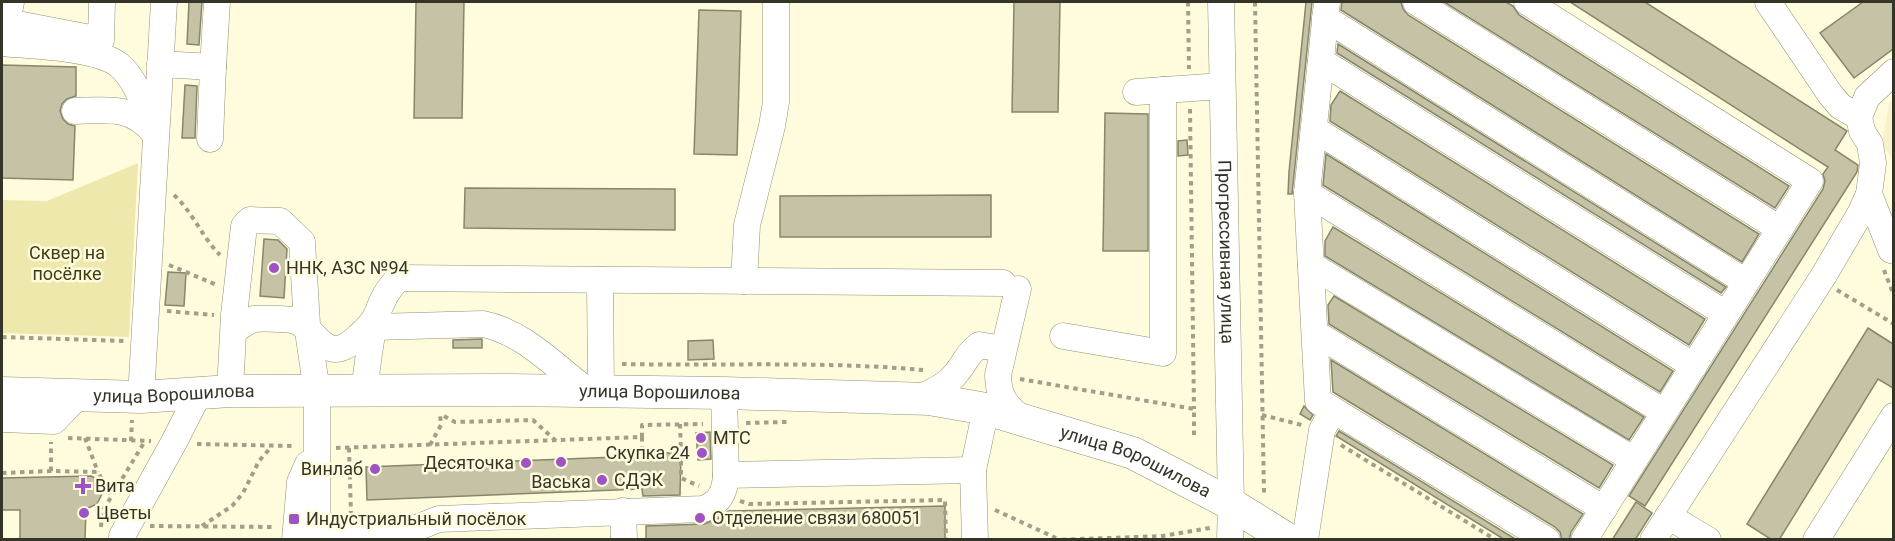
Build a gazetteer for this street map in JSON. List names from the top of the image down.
{
  "streets": {
    "main road": ["улица Ворошилова"],
    "street": ["Прогрессивная улица"]
  },
  "crossings": [
    ["Прогрессивная улица", "улица Ворошилова"]
  ],
  "parks": ["Сквер на посёлке"],
  "places": {
    "other": [
      "ННК, АЗС №94",
      "МТС",
      "Скупка 24",
      "Васька",
      "Десяточка",
      "Винлаб",
      "СДЭК",
      "Цветы",
      "Отделение связи 680051"
    ],
    "health": ["Вита"],
    "transit": ["Индустриальный посёлок"]
  }
}
